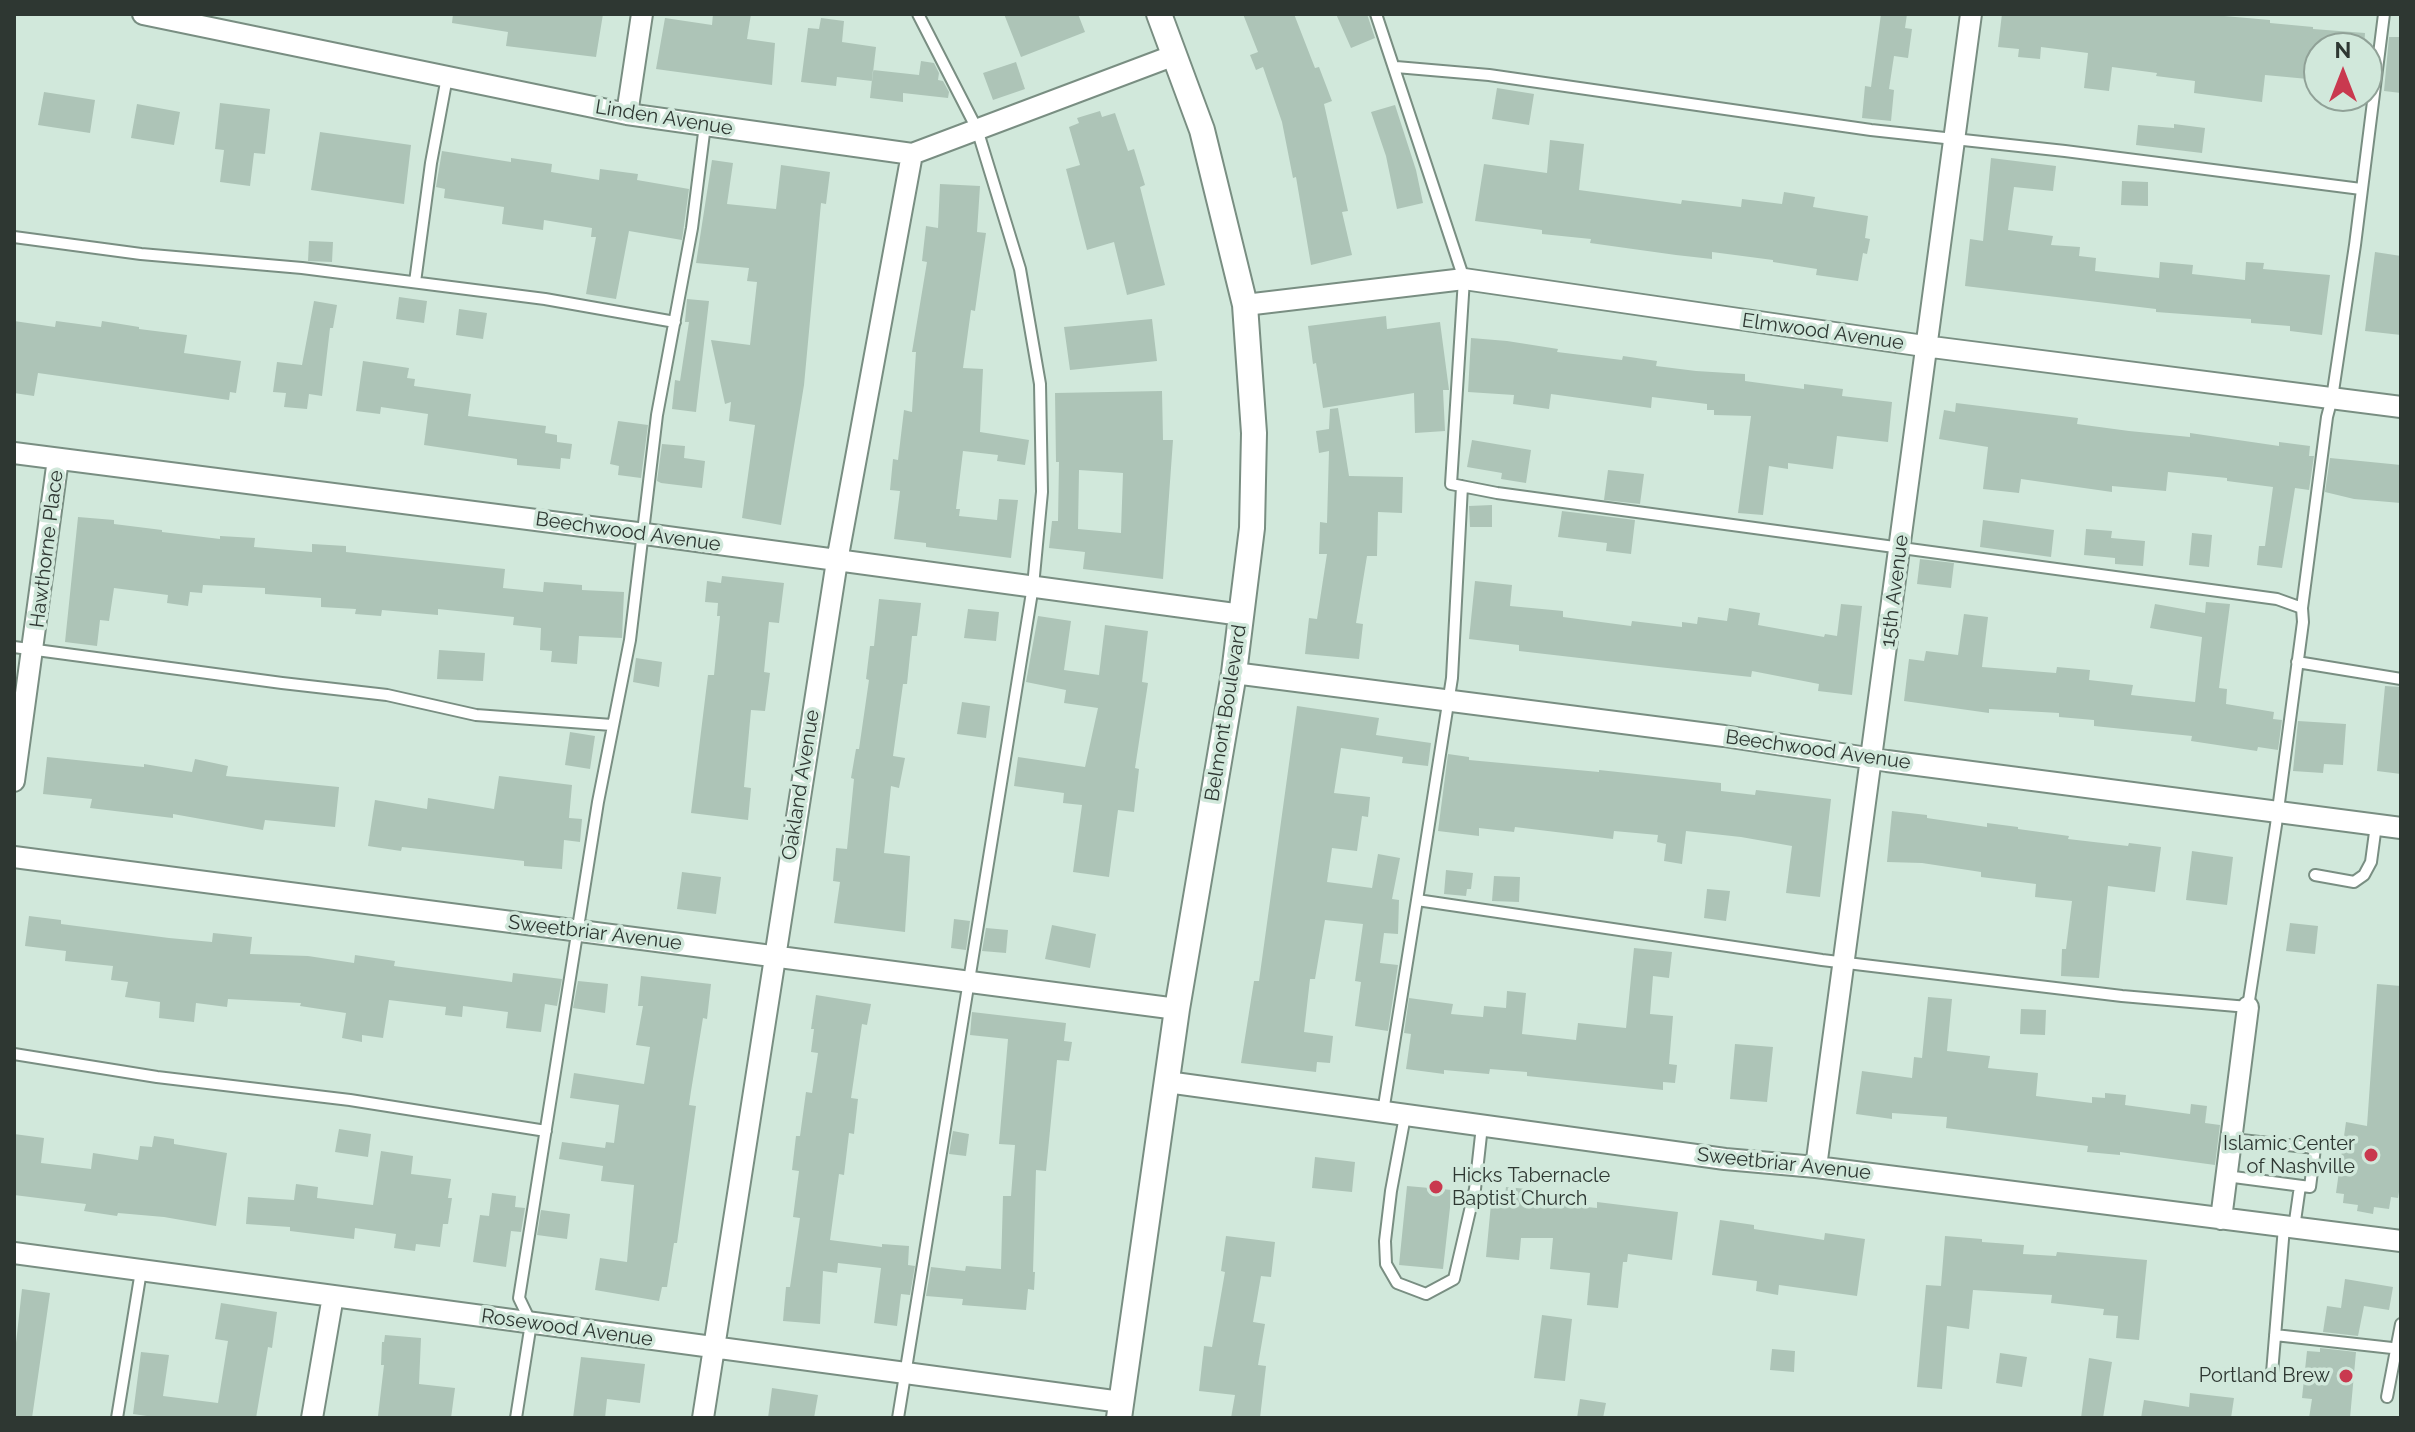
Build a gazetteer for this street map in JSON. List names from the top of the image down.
{
  "streets": {
    "street": [
      "Linden Avenue",
      "Elmwood Avenue",
      "Beechwood Avenue",
      "Hawthorne Place",
      "15th Avenue",
      "Belmont Boulevard",
      "Oakland Avenue",
      "Sweetbriar Avenue",
      "Rosewood Avenue"
    ]
  },
  "crossings": [
    ["Linden Avenue", "Belmont Boulevard"],
    ["Linden Avenue", "Oakland Avenue"],
    ["Elmwood Avenue", "15th Avenue"],
    ["Elmwood Avenue", "Belmont Boulevard"],
    ["Beechwood Avenue", "Hawthorne Place"],
    ["Beechwood Avenue", "15th Avenue"],
    ["Beechwood Avenue", "Belmont Boulevard"],
    ["Beechwood Avenue", "Oakland Avenue"],
    ["15th Avenue", "Sweetbriar Avenue"],
    ["Belmont Boulevard", "Sweetbriar Avenue"],
    ["Belmont Boulevard", "Rosewood Avenue"],
    ["Oakland Avenue", "Sweetbriar Avenue"],
    ["Oakland Avenue", "Rosewood Avenue"]
  ],
  "places": ["Islamic Center of Nashville", "Hicks Tabernacle Baptist Church", "Portland Brew"],
  "north": "top"
}
